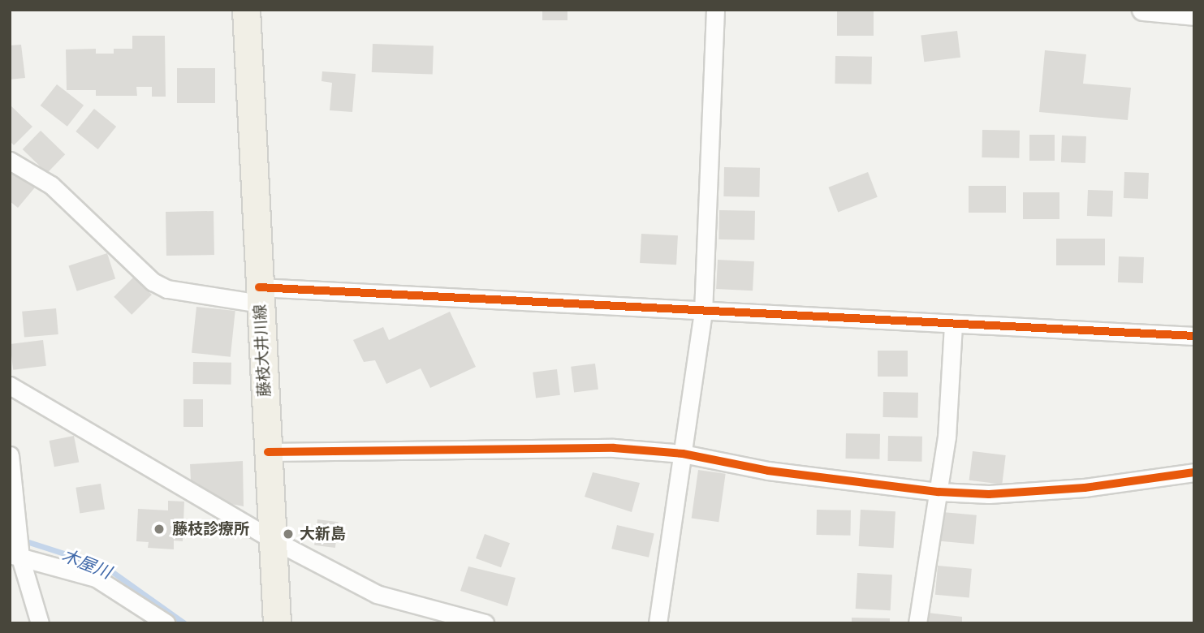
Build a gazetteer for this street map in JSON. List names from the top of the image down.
{
  "streets": {
    "main road": ["藤枝大井川線"]
  },
  "water": ["木屋川"],
  "places": ["藤枝診療所", "大新島"]
}
